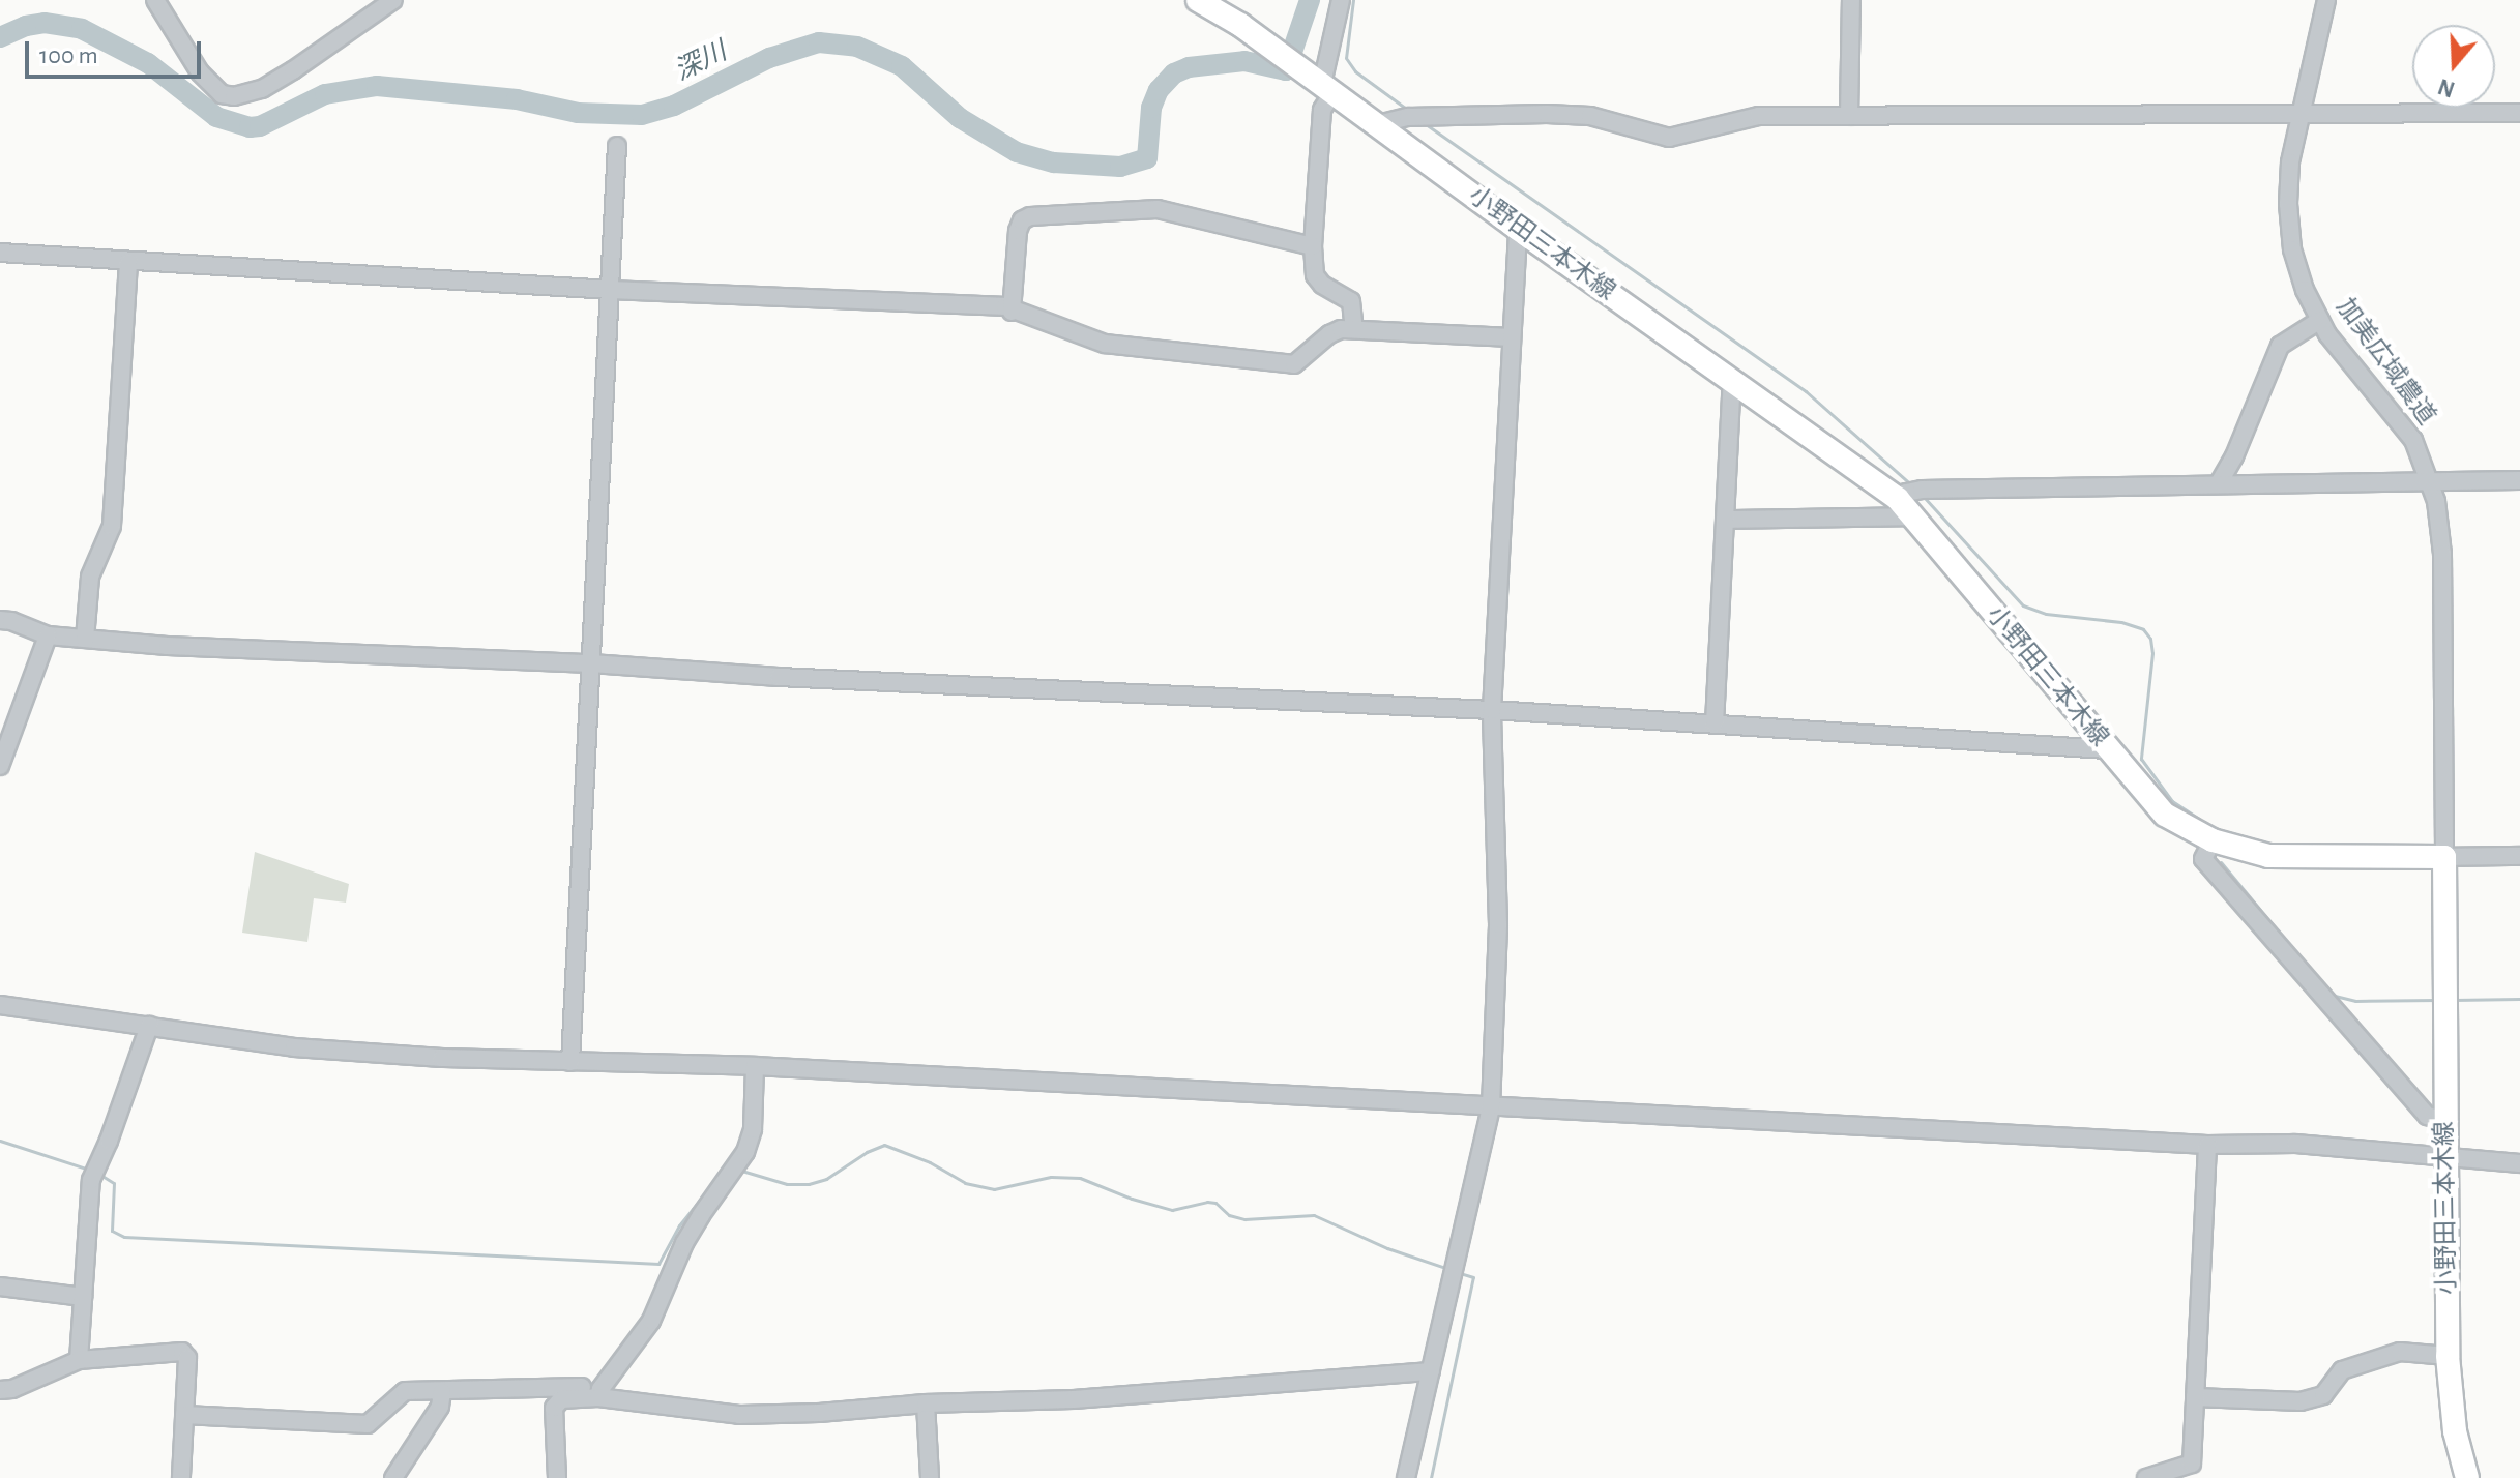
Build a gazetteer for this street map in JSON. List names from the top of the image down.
{
  "streets": {
    "main road": ["小野田三本木線"],
    "street": ["加美広域農道"]
  },
  "crossings": [
    ["小野田三本木線", "加美広域農道"]
  ],
  "water": ["深川"],
  "scale_bar": "100 m",
  "north": "bottom"
}
